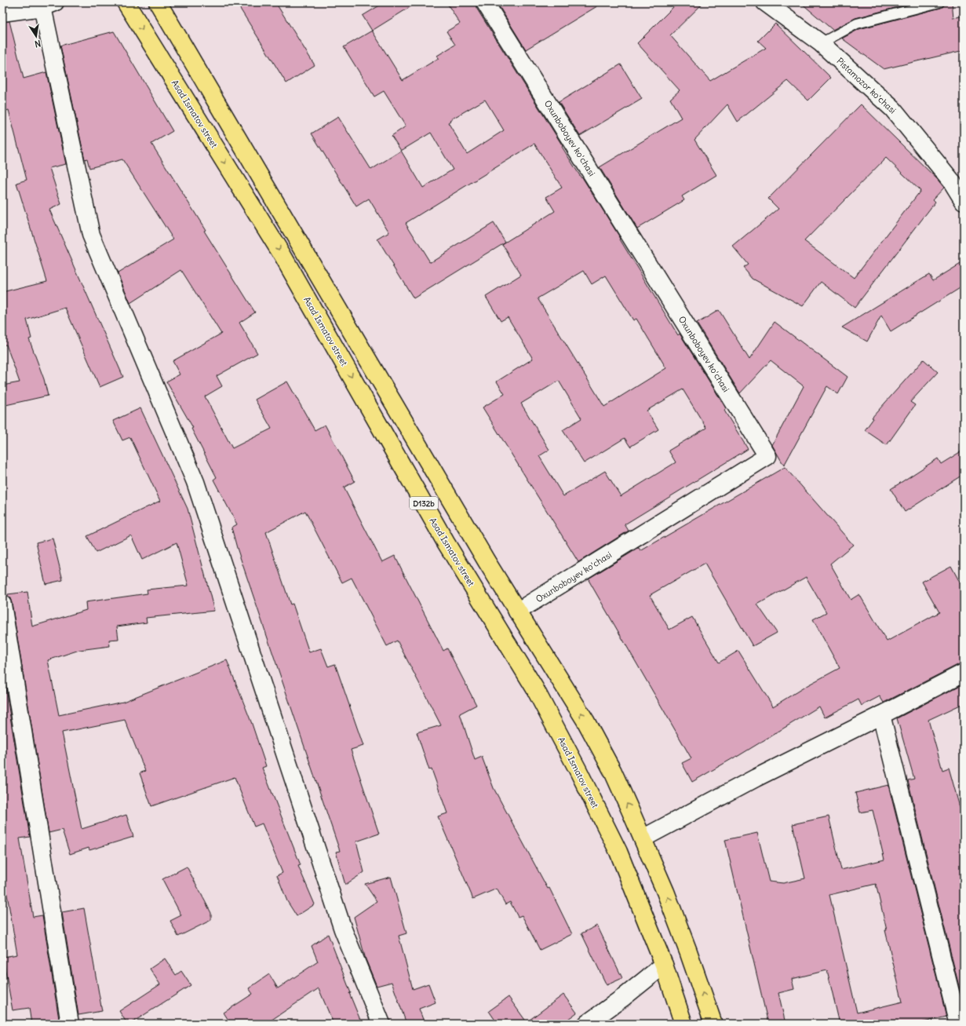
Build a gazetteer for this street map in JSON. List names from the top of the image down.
{
  "streets": {
    "main road": ["Asad Ismatov street", "D132b"],
    "street": ["Pistamozor koʻchasi", "Oxunboboyev koʻchasi"]
  },
  "crossings": [
    ["Oxunboboyev koʻchasi", "D132b"]
  ],
  "north": "bottom"
}
